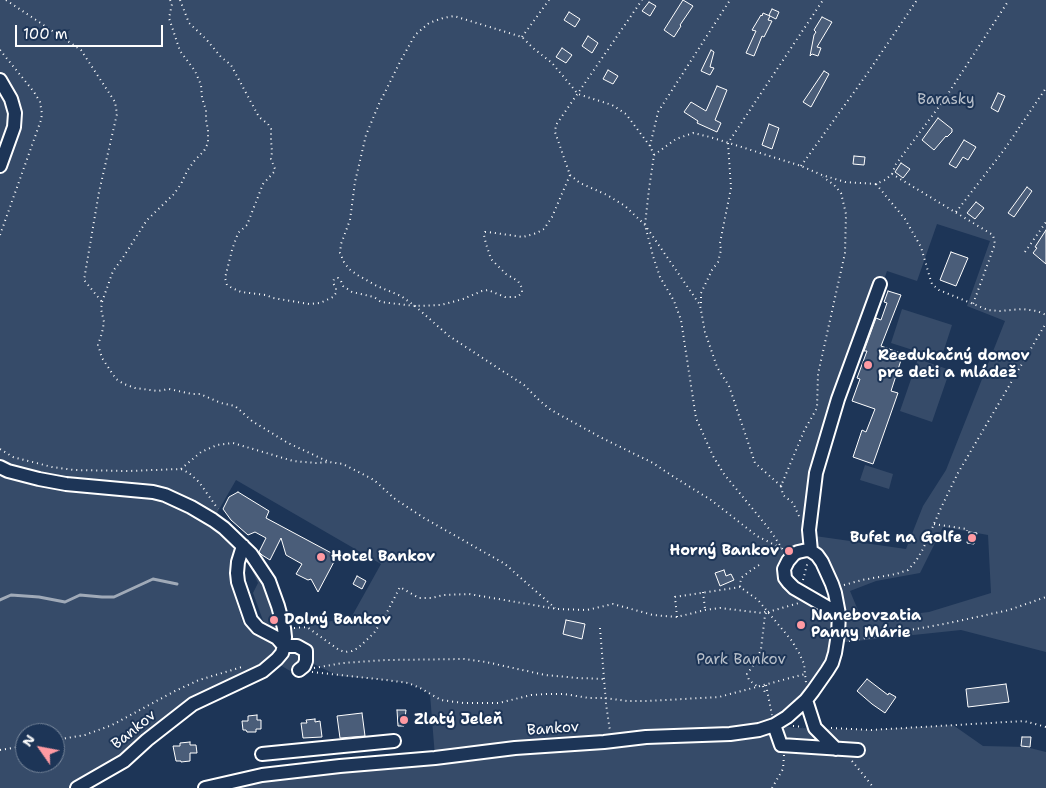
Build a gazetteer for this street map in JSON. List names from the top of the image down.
{
  "streets": {
    "street": ["Bankov"]
  },
  "parks": ["Barasky", "Park Bankov"],
  "places": [
    "Reedukačný domov pre deti a mládež",
    "Bufet na Golfe",
    "Horný Bankov",
    "Hotel Bankov",
    "Dolný Bankov",
    "Nanebovzatia Panny Márie",
    "Zlatý Jeleň"
  ],
  "scale_bar": "100 m",
  "north": "top left"
}
